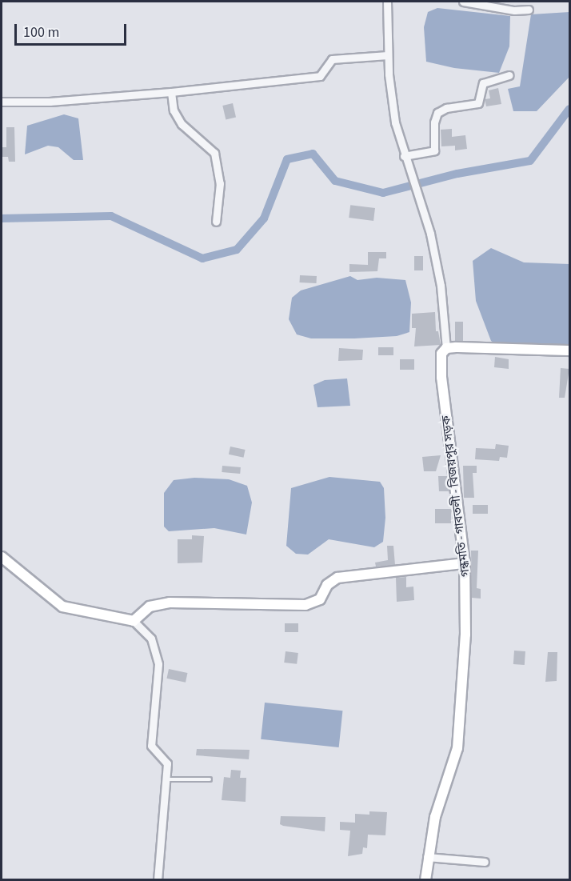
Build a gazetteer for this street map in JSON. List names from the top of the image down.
{
  "streets": {
    "main road": ["গন্ধমতি - গাবতলী - বিজয়পুর সড়ক"]
  },
  "scale_bar": "100 m"
}
